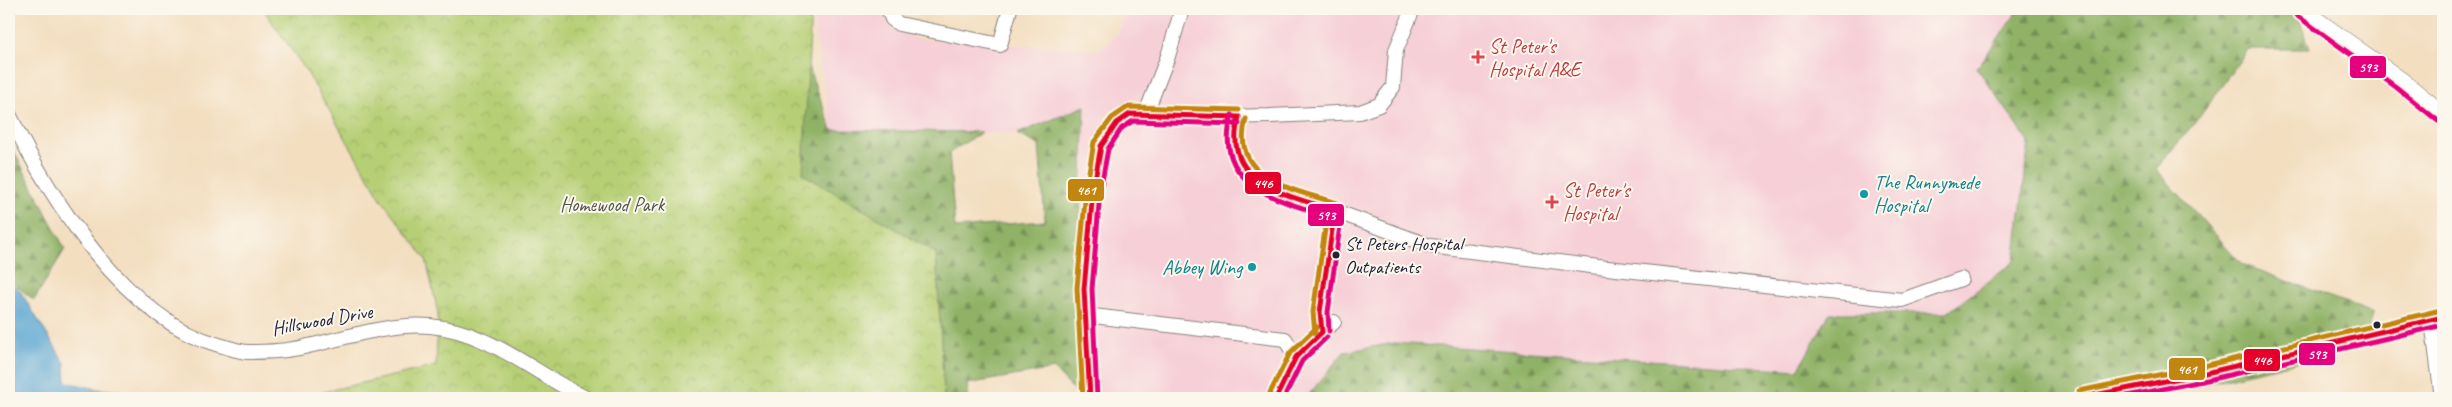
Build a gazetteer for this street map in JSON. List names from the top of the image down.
{
  "streets": {
    "street": ["Hillswood Drive"]
  },
  "parks": ["Homewood Park"],
  "places": {
    "health": ["St Peter's Hospital A&E", "St Peter's Hospital"],
    "other": ["The Runnymede Hospital", "St Peters Hospital Outpatients", "Abbey Wing"]
  },
  "lines": ["transit line 593", "transit line 461", "transit line 446"]
}
